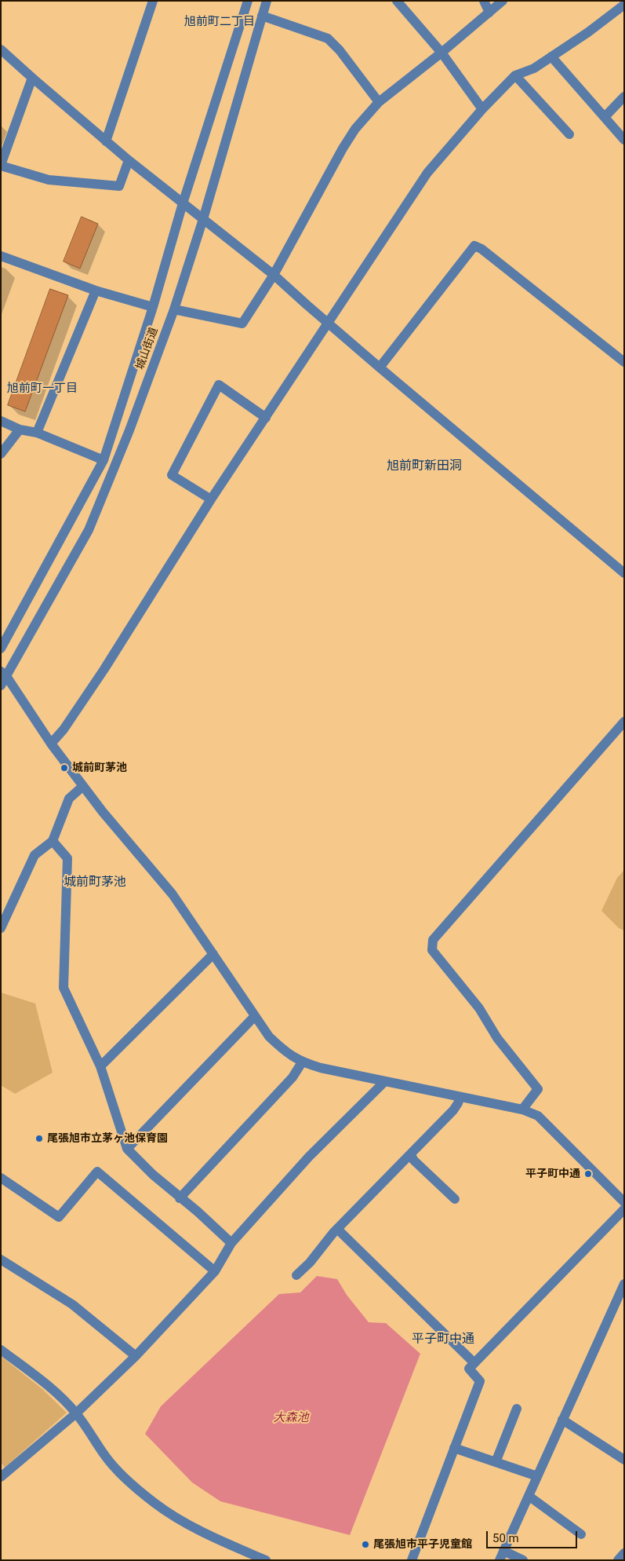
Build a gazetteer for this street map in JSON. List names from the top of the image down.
{
  "streets": {
    "street": ["城山街道"]
  },
  "districts": [
    "旭前町二丁目",
    "旭前町一丁目",
    "旭前町新田洞",
    "城前町茅池",
    "平子町中通"
  ],
  "water": ["大森池"],
  "places": [
    "城前町茅池",
    "尾張旭市立茅ヶ池保育園",
    "平子町中通",
    "尾張旭市平子児童館"
  ],
  "scale_bar": "50 m"
}
